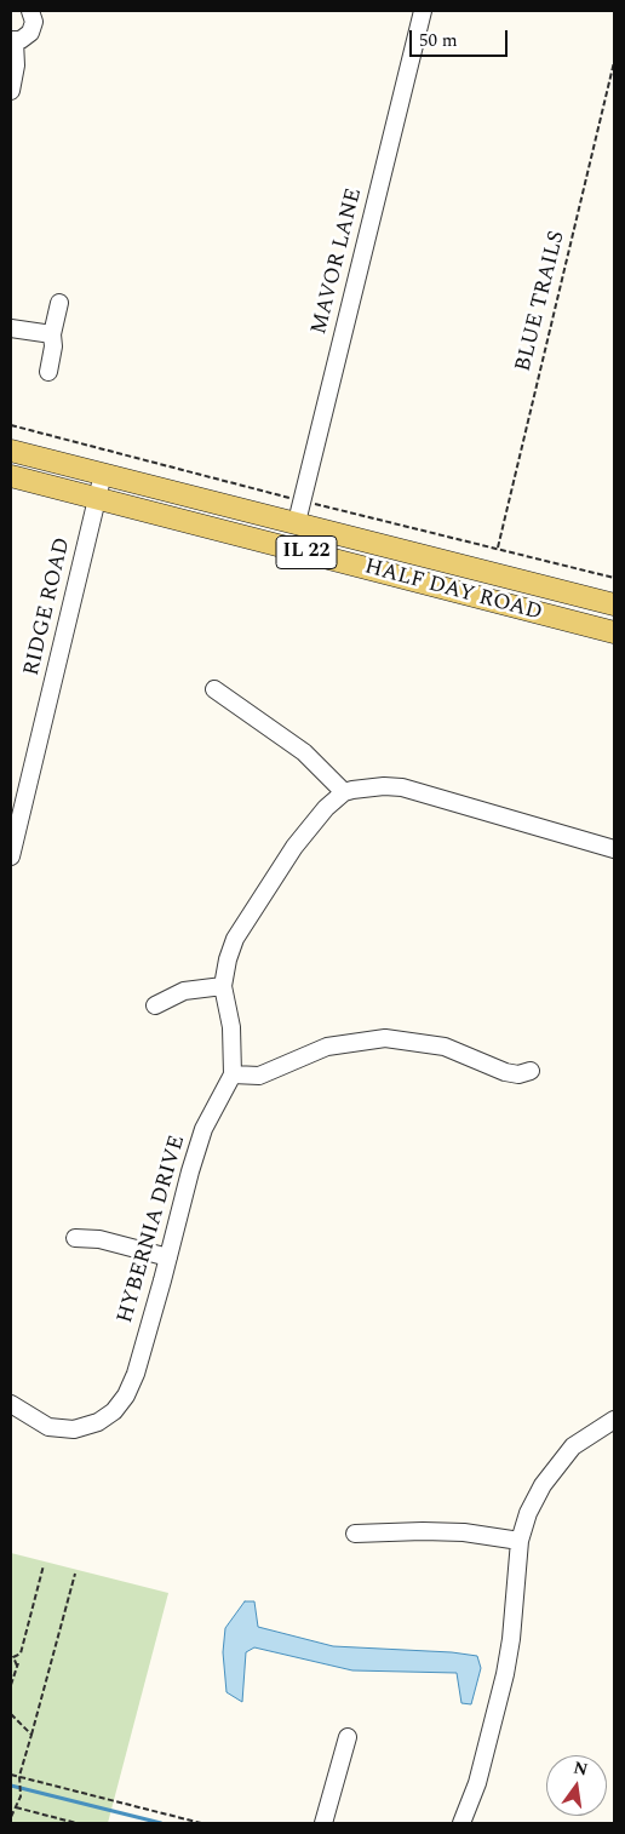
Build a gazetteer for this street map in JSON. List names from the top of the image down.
{
  "streets": {
    "main road": ["IL 22", "HALF DAY ROAD"],
    "street": ["MAVOR LANE", "RIDGE ROAD", "HYBERNIA DRIVE"],
    "path": ["BLUE TRAILS"]
  },
  "crossings": [
    ["MAVOR LANE", "HALF DAY ROAD"],
    ["HALF DAY ROAD", "RIDGE ROAD"]
  ],
  "scale_bar": "50 m",
  "north": "top"
}
